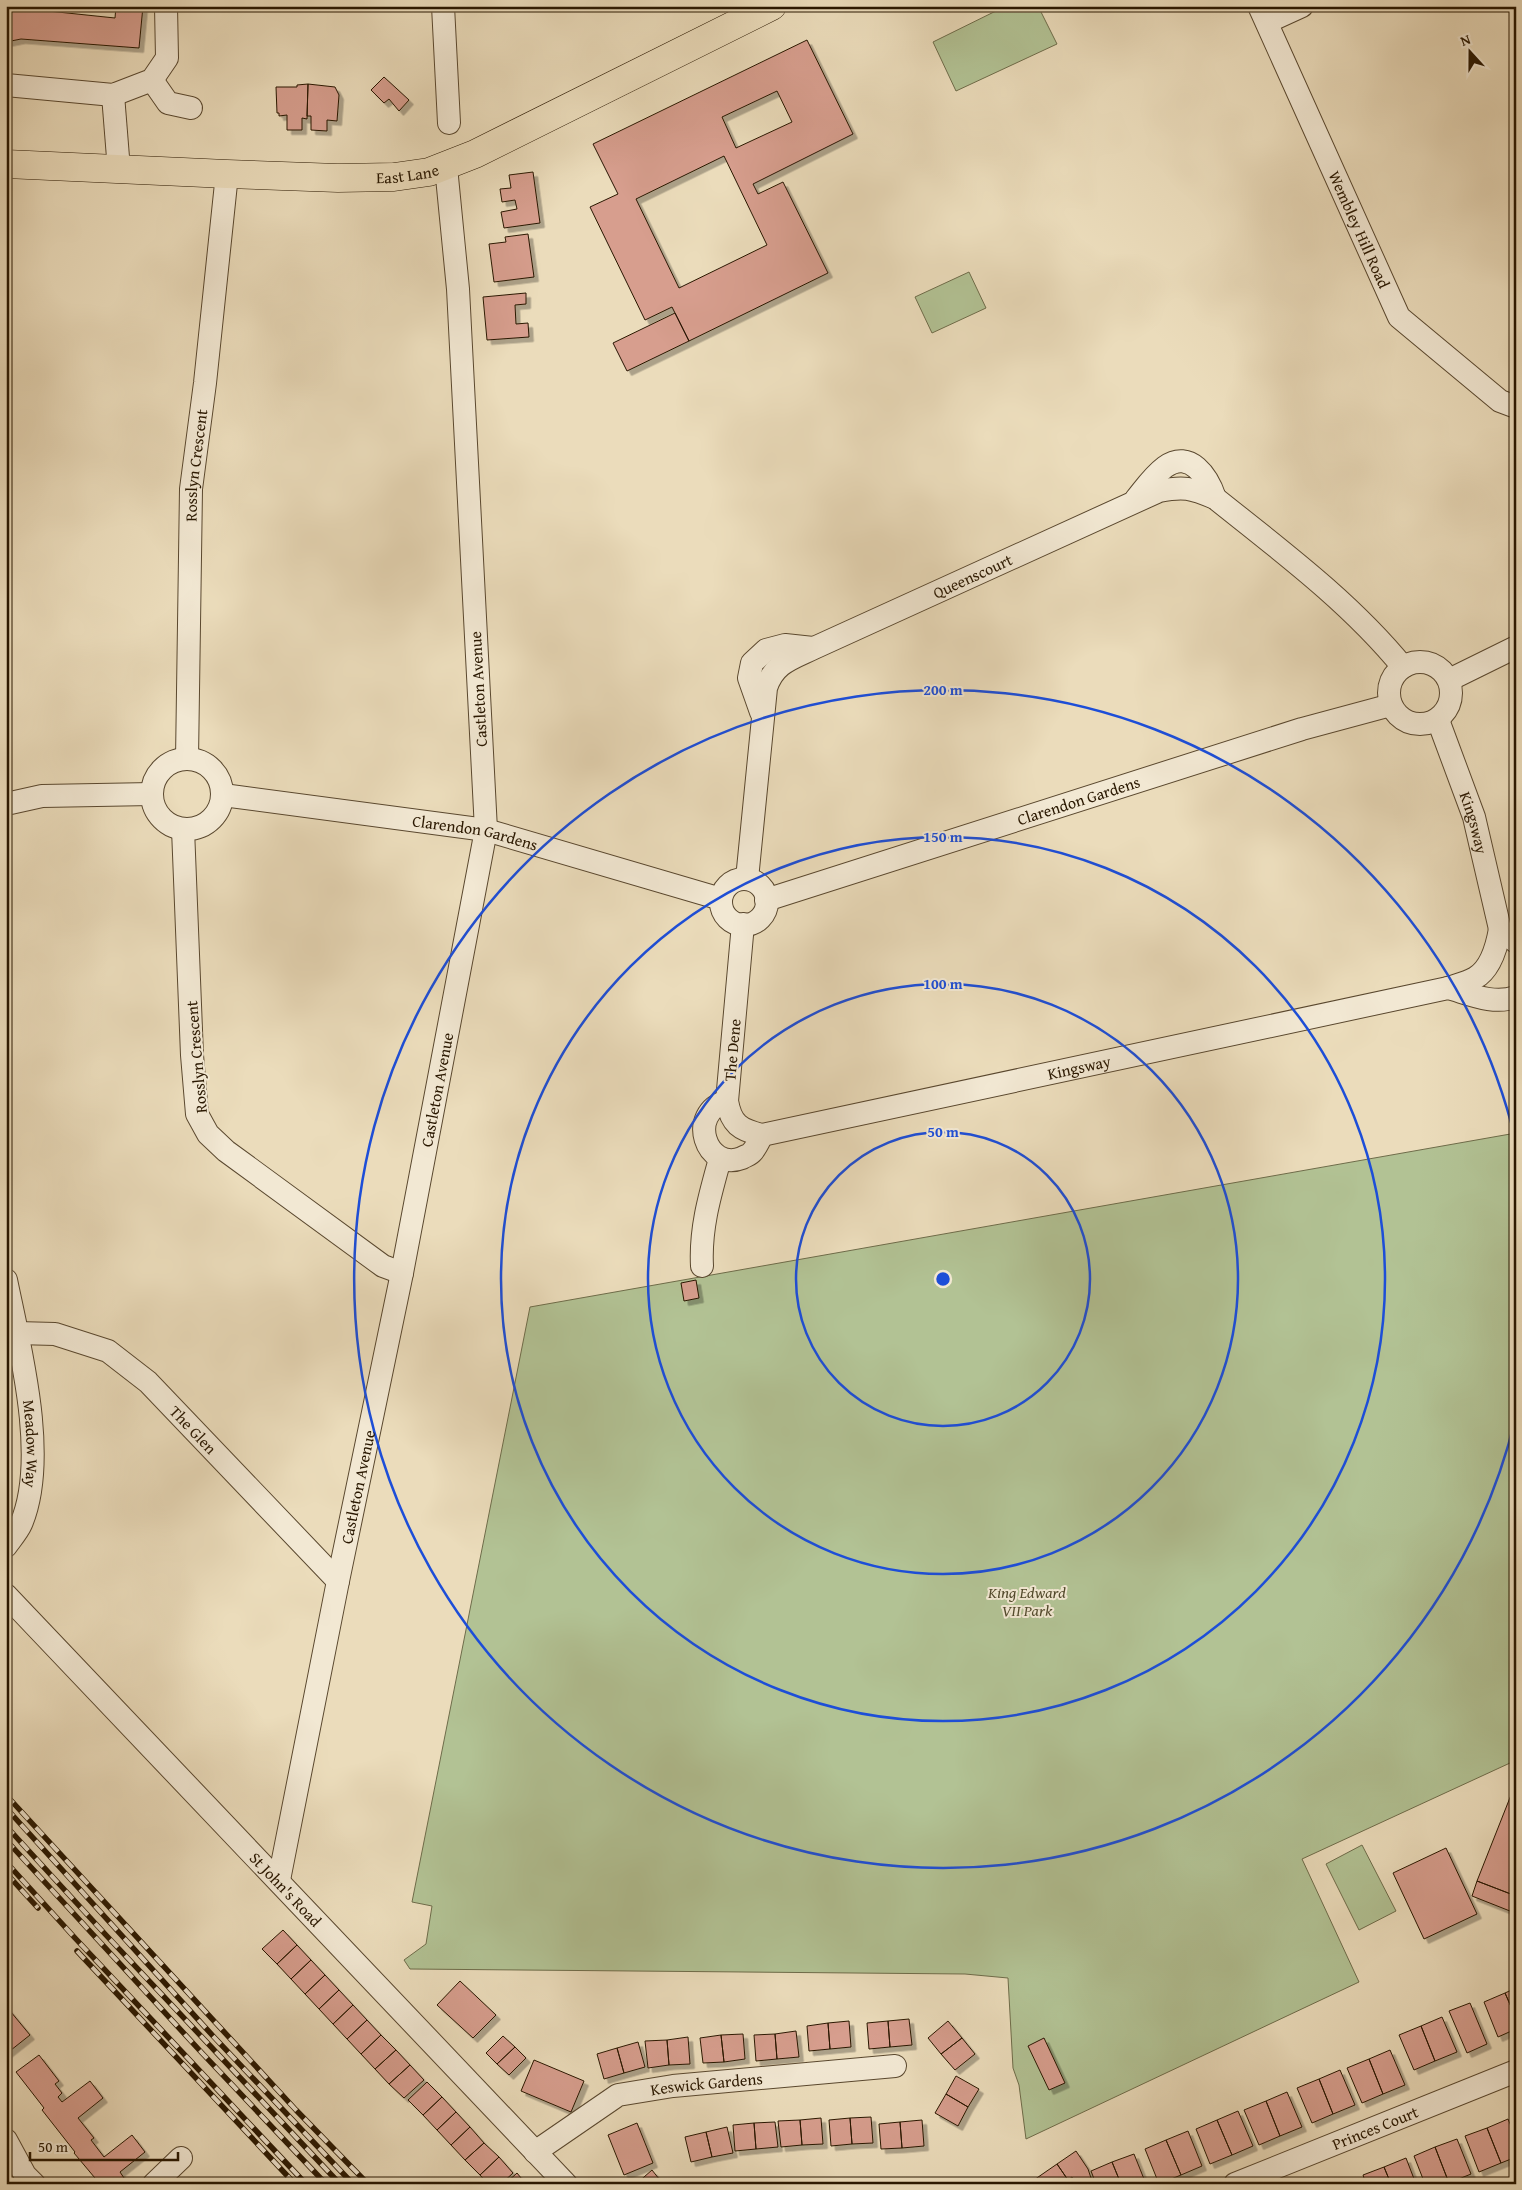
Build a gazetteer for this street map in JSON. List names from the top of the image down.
{
  "streets": {
    "main road": ["East Lane"],
    "street": [
      "Wembley Hill Road",
      "Rosslyn Crescent",
      "Queenscourt",
      "Castleton Avenue",
      "Clarendon Gardens",
      "Kingsway",
      "The Dene",
      "The Glen",
      "Meadow Way",
      "St John's Road",
      "Keswick Gardens",
      "Princes Court"
    ]
  },
  "crossings": [
    ["East Lane", "Rosslyn Crescent"],
    ["East Lane", "Castleton Avenue"],
    ["Rosslyn Crescent", "Castleton Avenue"],
    ["Rosslyn Crescent", "Clarendon Gardens"],
    ["Queenscourt", "Clarendon Gardens"],
    ["Queenscourt", "Kingsway"],
    ["Queenscourt", "The Dene"],
    ["Castleton Avenue", "Clarendon Gardens"],
    ["Castleton Avenue", "The Glen"],
    ["Castleton Avenue", "St John's Road"],
    ["Clarendon Gardens", "Kingsway"],
    ["Clarendon Gardens", "The Dene"],
    ["The Glen", "Meadow Way"],
    ["St John's Road", "Keswick Gardens"]
  ],
  "parks": ["King Edward VII Park"],
  "scale_bar": "50 m",
  "north": "top",
  "rings": [
    "200 m",
    "150 m",
    "100 m",
    "50 m"
  ]
}
